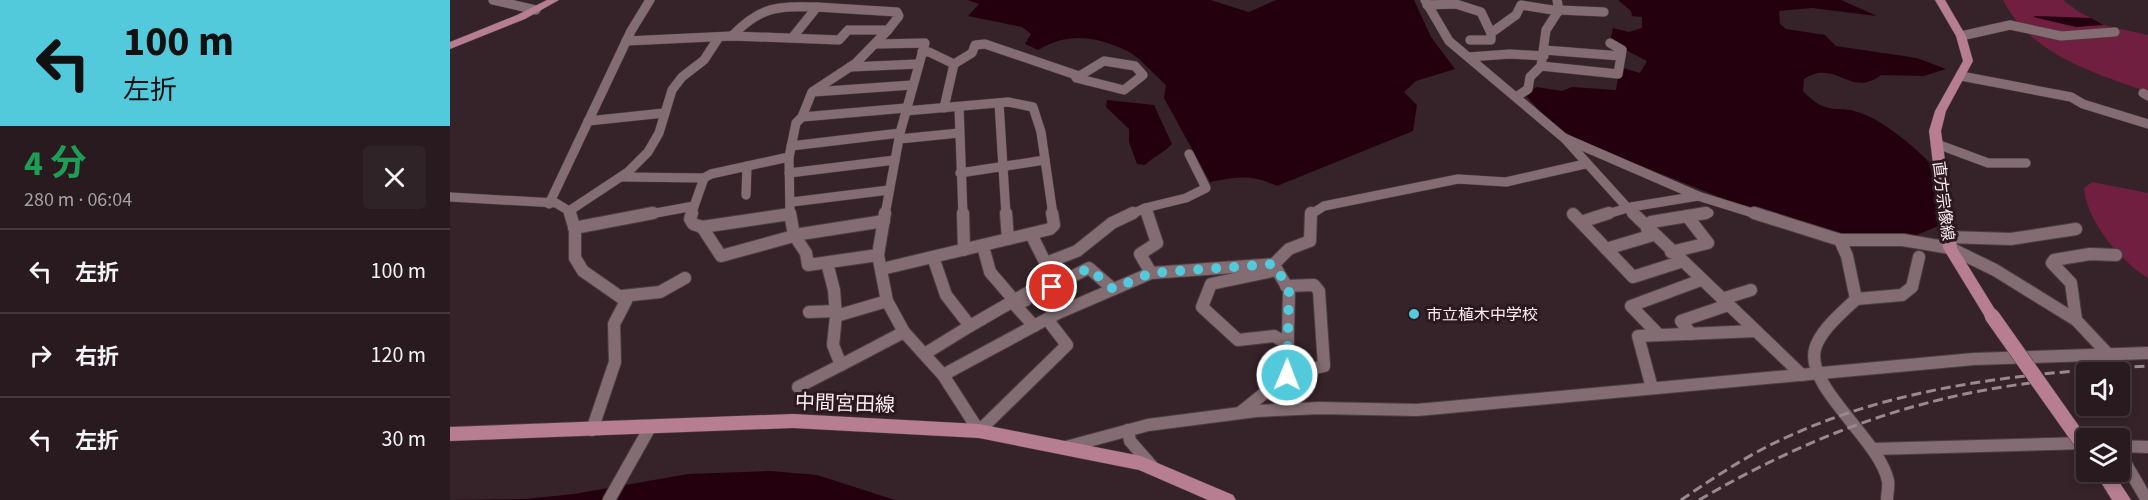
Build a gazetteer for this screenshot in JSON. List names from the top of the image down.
{
  "streets": {
    "main road": ["直方宗像線", "中間宮田線"]
  },
  "places": ["市立植木中学校"],
  "page": {
    "turn": ["100 m", "左折"],
    "heading": ["4 分", "280 m · 06:04"],
    "list": [
      {
        "name": "左折",
        "value": "100 m"
      },
      {
        "name": "右折",
        "value": "120 m"
      },
      {
        "name": "左折",
        "value": "30 m"
      }
    ]
  }
}
